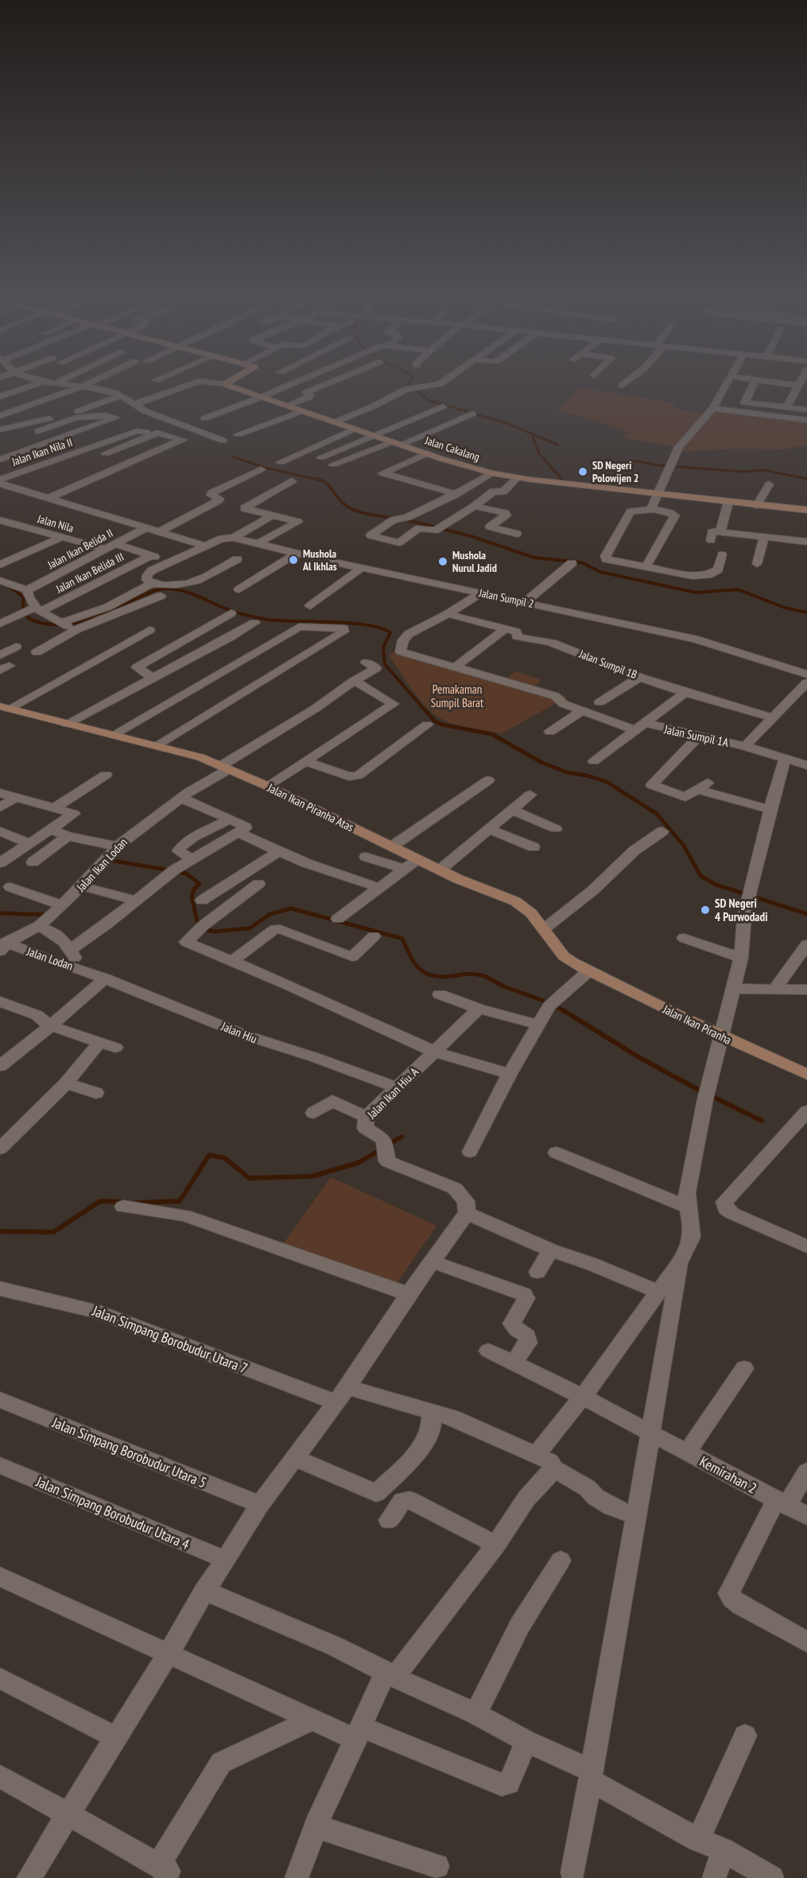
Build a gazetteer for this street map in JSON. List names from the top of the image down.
{
  "streets": {
    "street": [
      "Jalan Cakalang",
      "Jalan Ikan Nila II",
      "Jalan Nila",
      "Jalan Ikan Belida II",
      "Jalan Ikan Belida III",
      "Jalan Sumpil 2",
      "Jalan Sumpil 1B",
      "Jalan Sumpil 1A",
      "Jalan Ikan Piranha Atas",
      "Jalan Ikan Lodan",
      "Jalan Lodan",
      "Jalan Ikan Piranha",
      "Jalan Hiu",
      "Jalan Ikan Hiu. A",
      "Jalan Simpang Borobudur Utara 7",
      "Jalan Simpang Borobudur Utara 5",
      "Kemirahan 2",
      "Jalan Simpang Borobudur Utara 4"
    ]
  },
  "crossings": [
    ["Jalan Nila", "Jalan Ikan Belida II"],
    ["Jalan Sumpil 1B", "Jalan Sumpil 1A"],
    ["Jalan Ikan Piranha Atas", "Jalan Ikan Lodan"],
    ["Jalan Ikan Piranha Atas", "Jalan Ikan Piranha"],
    ["Jalan Ikan Lodan", "Jalan Lodan"],
    ["Jalan Lodan", "Jalan Hiu"],
    ["Jalan Hiu", "Jalan Ikan Hiu. A"]
  ],
  "parks": ["Pemakaman Sumpil Barat"],
  "places": [
    "SD Negeri Polowijen 2",
    "Mushola Al Ikhlas",
    "Mushola Nurul Jadid",
    "SD Negeri 4 Purwodadi"
  ]
}
